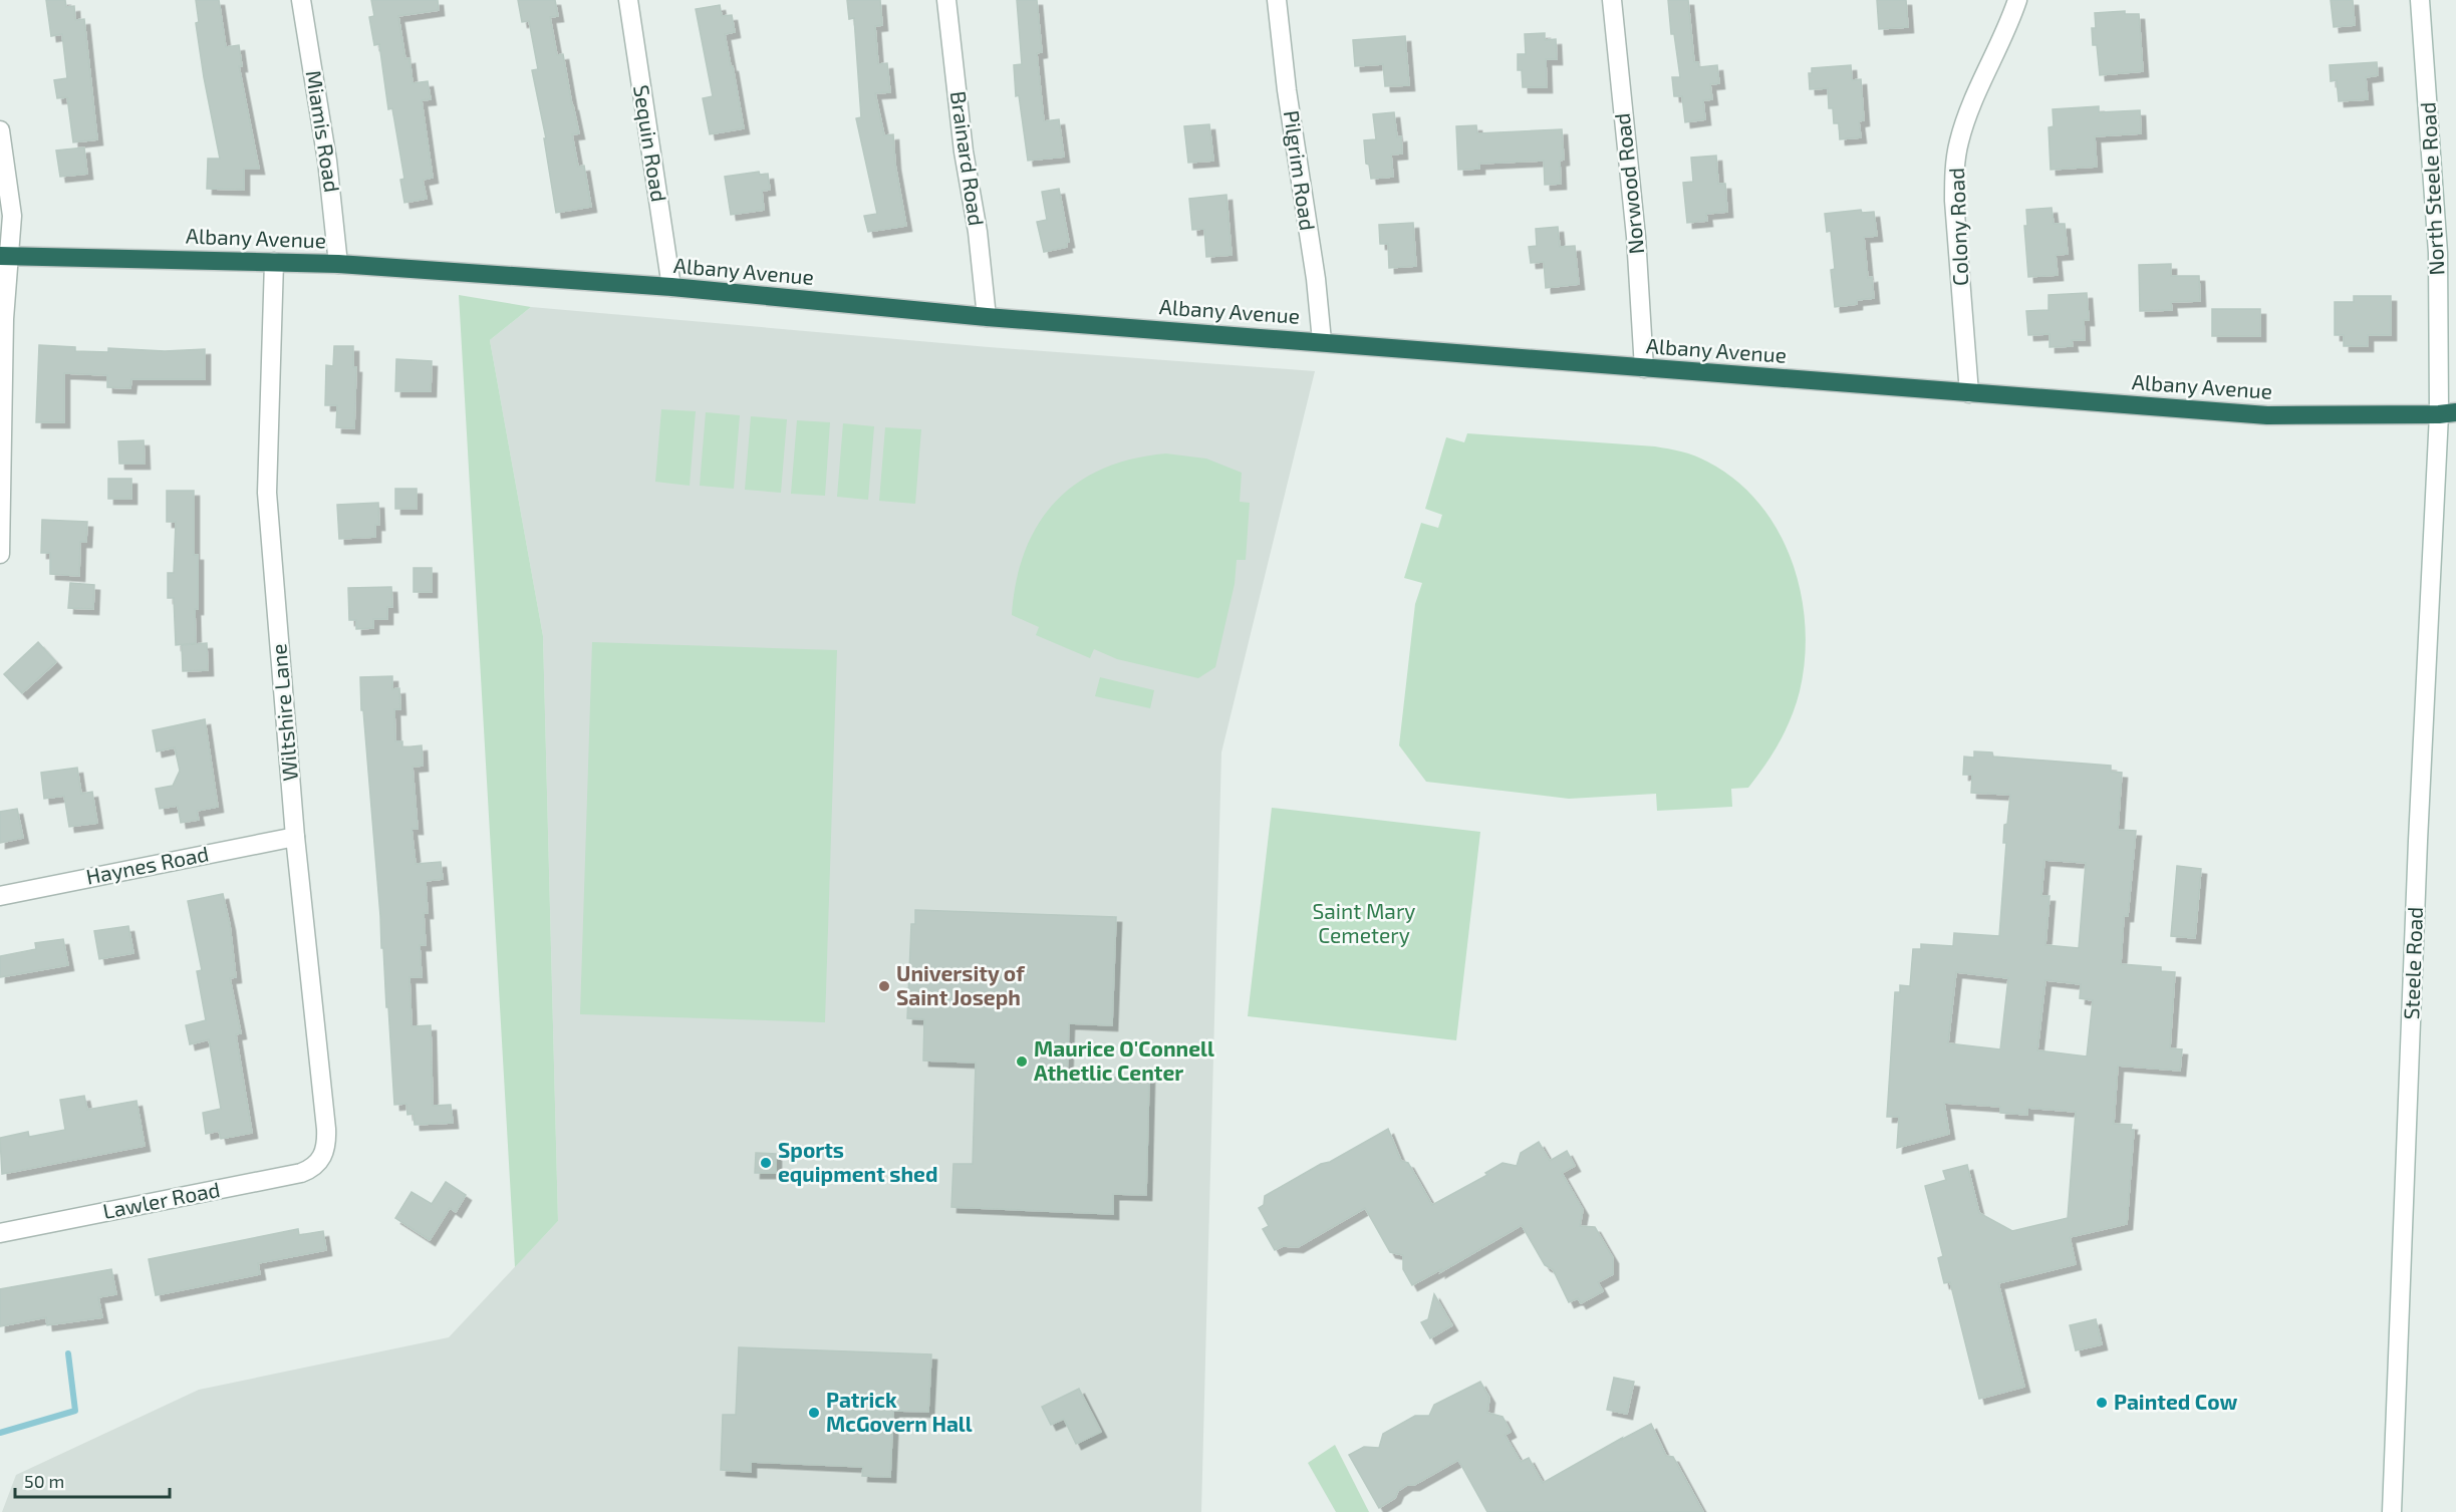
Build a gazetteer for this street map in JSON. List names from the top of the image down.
{
  "streets": {
    "highway": ["Albany Avenue"],
    "street": [
      "Miamis Road",
      "Sequin Road",
      "Brainard Road",
      "Pilgrim Road",
      "Norwood Road",
      "North Steele Road",
      "Colony Road",
      "Wiltshire Lane",
      "Haynes Road",
      "Steele Road",
      "Lawler Road"
    ]
  },
  "crossings": [
    ["Miamis Road", "Albany Avenue"],
    ["Sequin Road", "Albany Avenue"],
    ["Brainard Road", "Albany Avenue"],
    ["Pilgrim Road", "Albany Avenue"],
    ["Norwood Road", "Albany Avenue"],
    ["North Steele Road", "Albany Avenue"],
    ["North Steele Road", "Steele Road"],
    ["Colony Road", "Albany Avenue"],
    ["Albany Avenue", "Wiltshire Lane"],
    ["Albany Avenue", "Steele Road"],
    ["Wiltshire Lane", "Haynes Road"],
    ["Wiltshire Lane", "Lawler Road"]
  ],
  "parks": ["Saint Mary Cemetery"],
  "places": [
    "University of Saint Joseph",
    "Maurice O'Connell Athetlic Center",
    "Sports equipment shed",
    "Painted Cow",
    "Patrick McGovern Hall"
  ],
  "scale_bar": "50 m"
}
